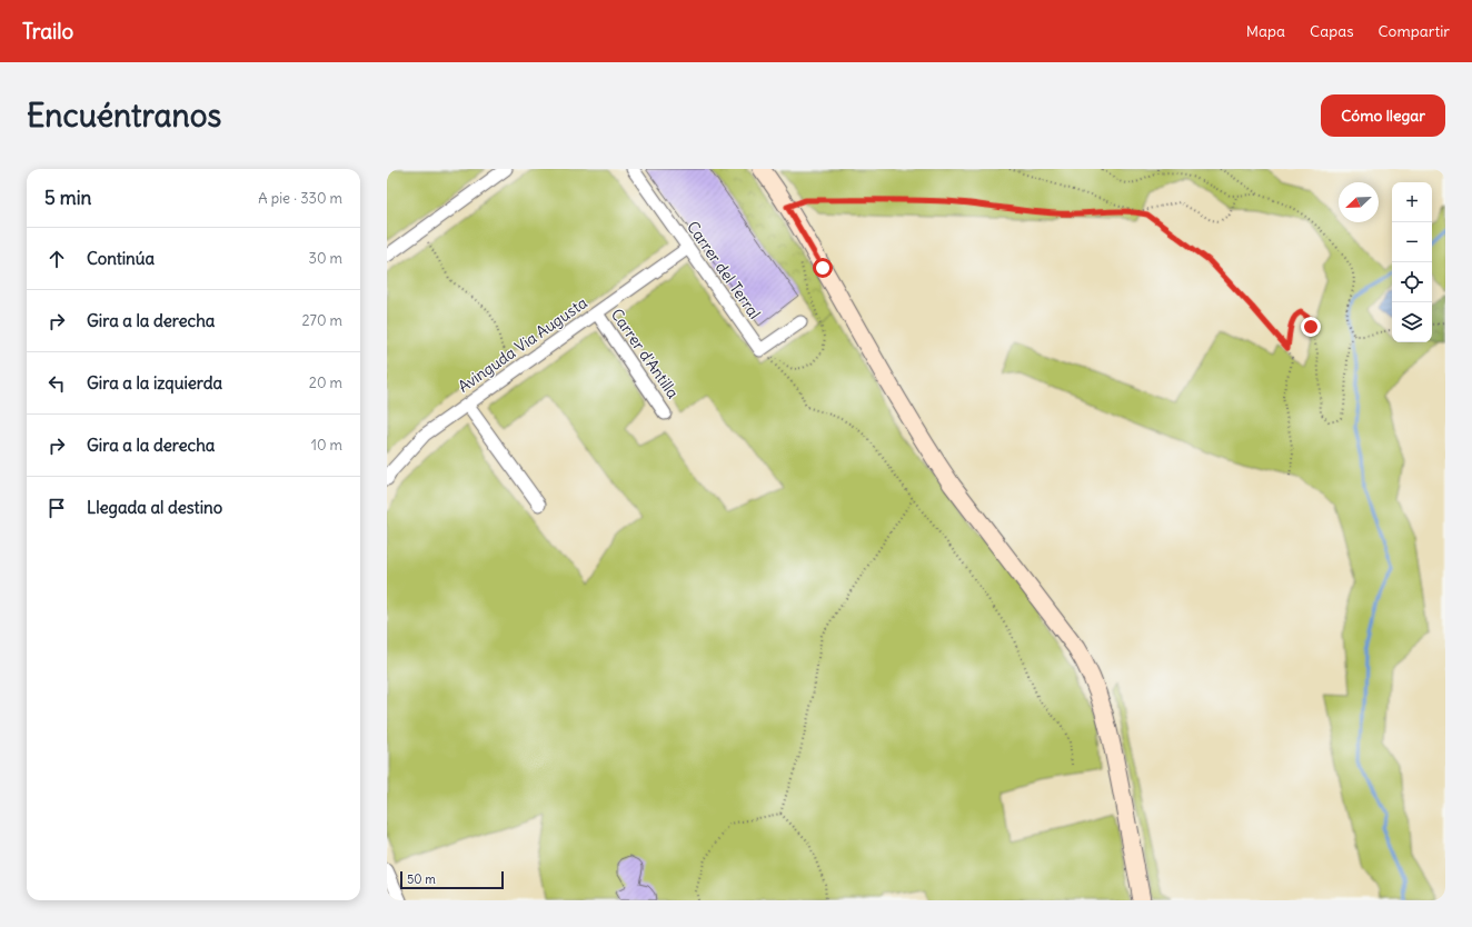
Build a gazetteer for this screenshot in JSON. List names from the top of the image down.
{
  "streets": {
    "street": ["Carrer del Terral", "Avinguda Via Augusta", "Carrer d'Antilla"]
  },
  "crossings": [
    ["Carrer del Terral", "Avinguda Via Augusta"],
    ["Avinguda Via Augusta", "Carrer d'Antilla"]
  ],
  "scale_bar": "50 m",
  "north": "bottom left",
  "page": {
    "header": "Trailo",
    "nav": ["Mapa", "Capas", "Compartir"],
    "buttons": "Cómo llegar",
    "title": "Encuéntranos",
    "heading": ["5 min", "A pie · 330 m"],
    "map_buttons": ["+", "−"],
    "list": [
      ["Continúa", "30 m"],
      ["Gira a la derecha", "270 m"],
      ["Gira a la izquierda", "20 m"],
      ["Gira a la derecha", "10 m"],
      "Llegada al destino"
    ],
    "scale": "50 m"
  }
}
